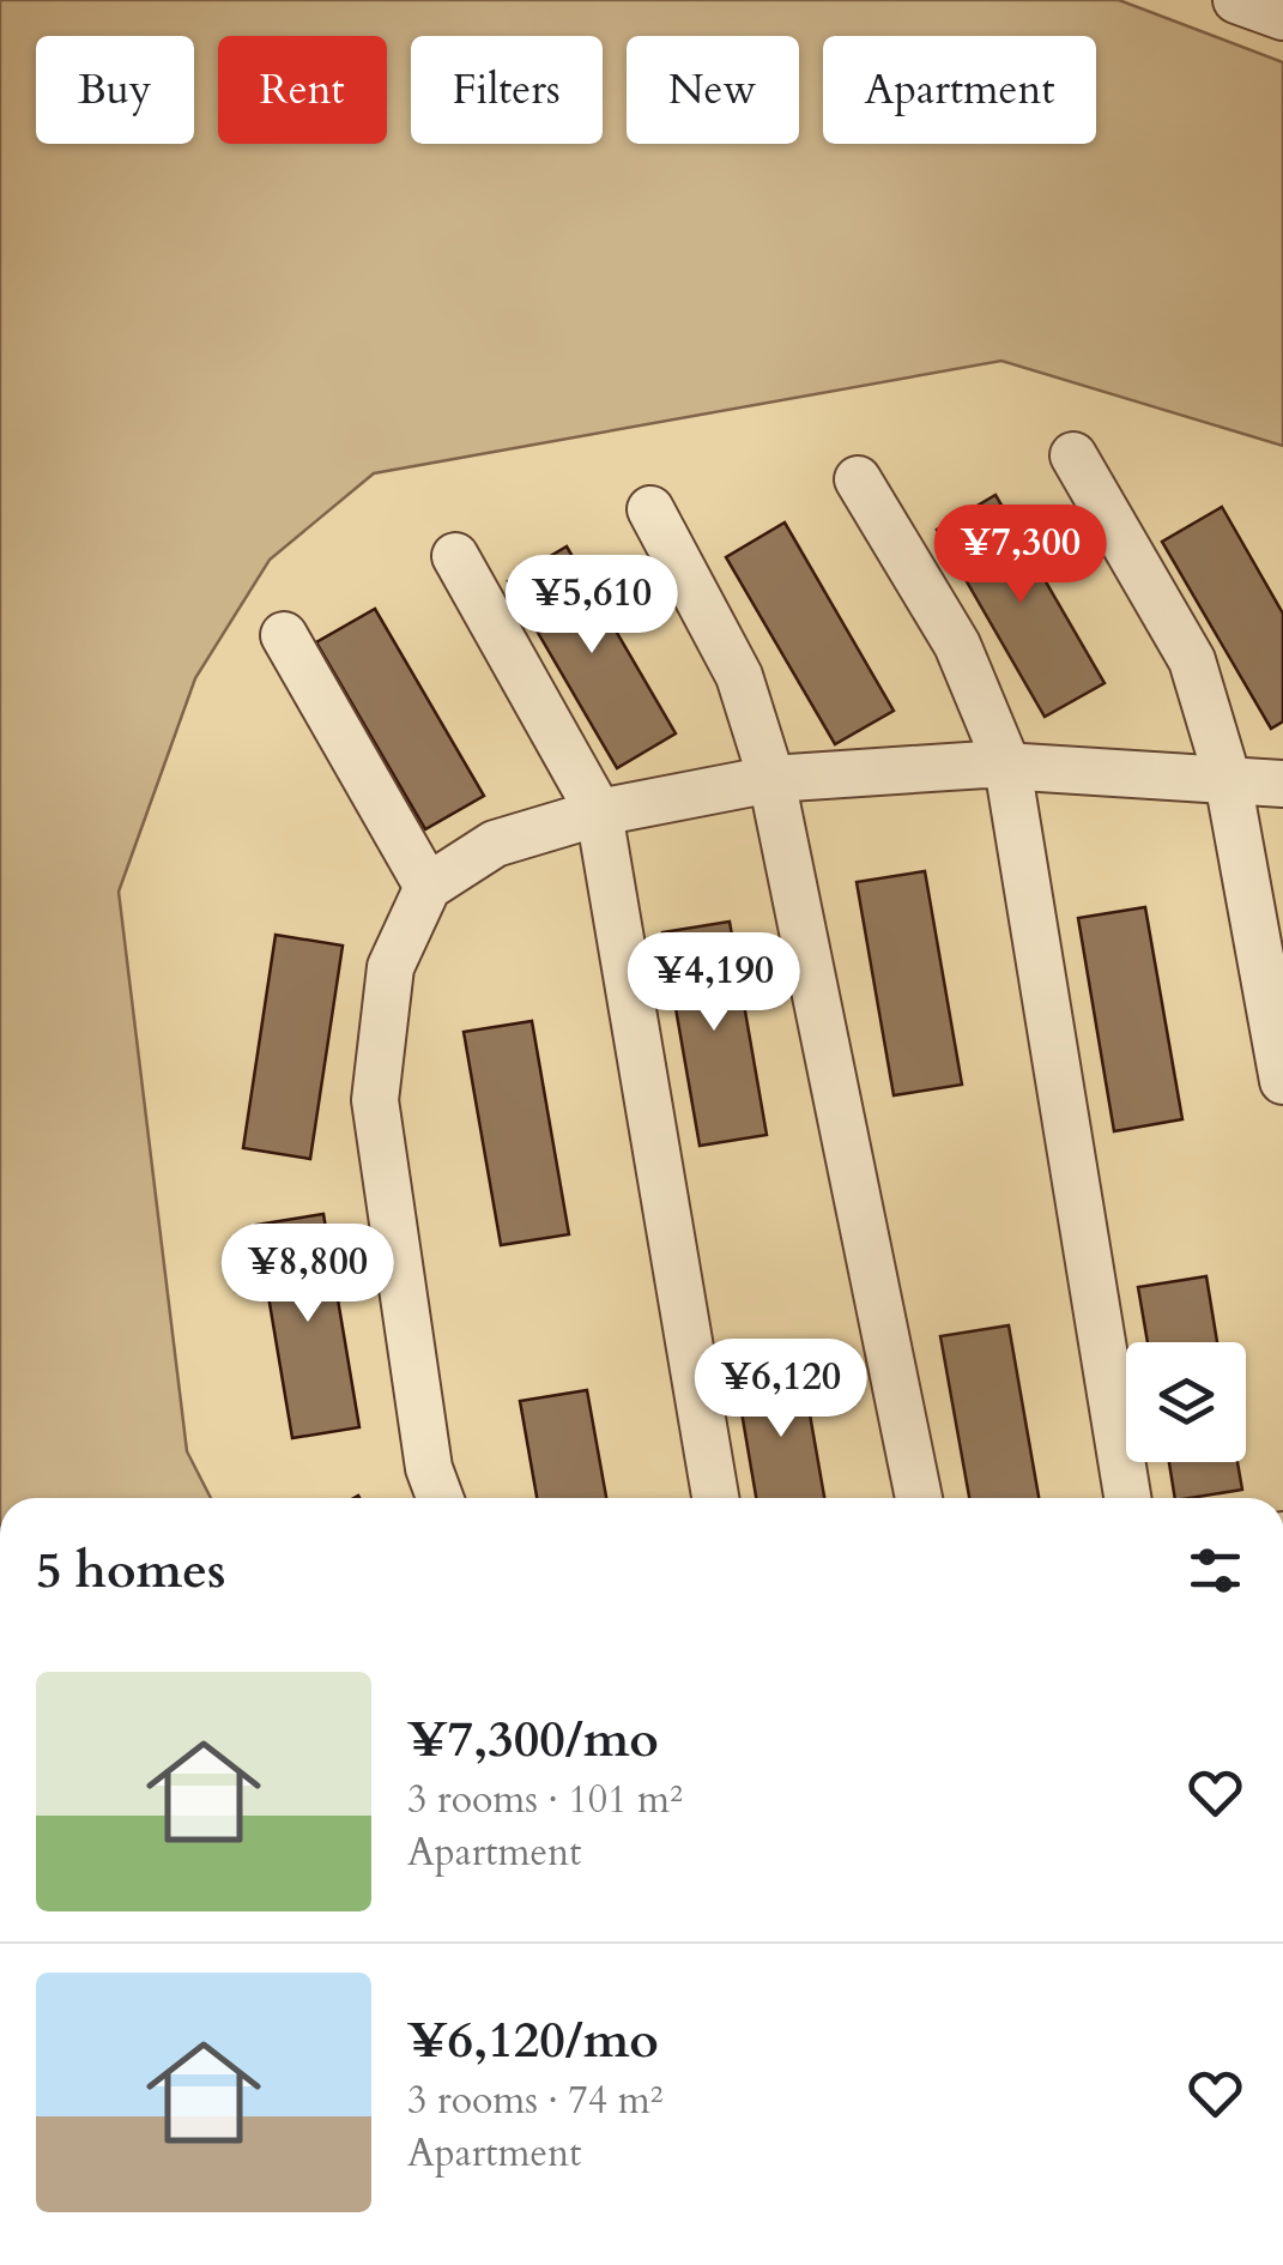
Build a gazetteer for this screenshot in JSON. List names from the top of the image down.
{
  "page": {
    "chip": [
      "Buy",
      "Rent",
      "Filters",
      "New",
      "Apartment"
    ],
    "price": [
      "¥7,300",
      "¥5,610",
      "¥4,190",
      "¥8,800",
      "¥6,120"
    ],
    "heading": "5 homes",
    "list": [
      {
        "name": "¥7,300/mo",
        "note": "3 rooms · 101 m² · Apartment"
      },
      {
        "name": "¥6,120/mo",
        "note": "3 rooms · 74 m² · Apartment"
      }
    ]
  }
}
